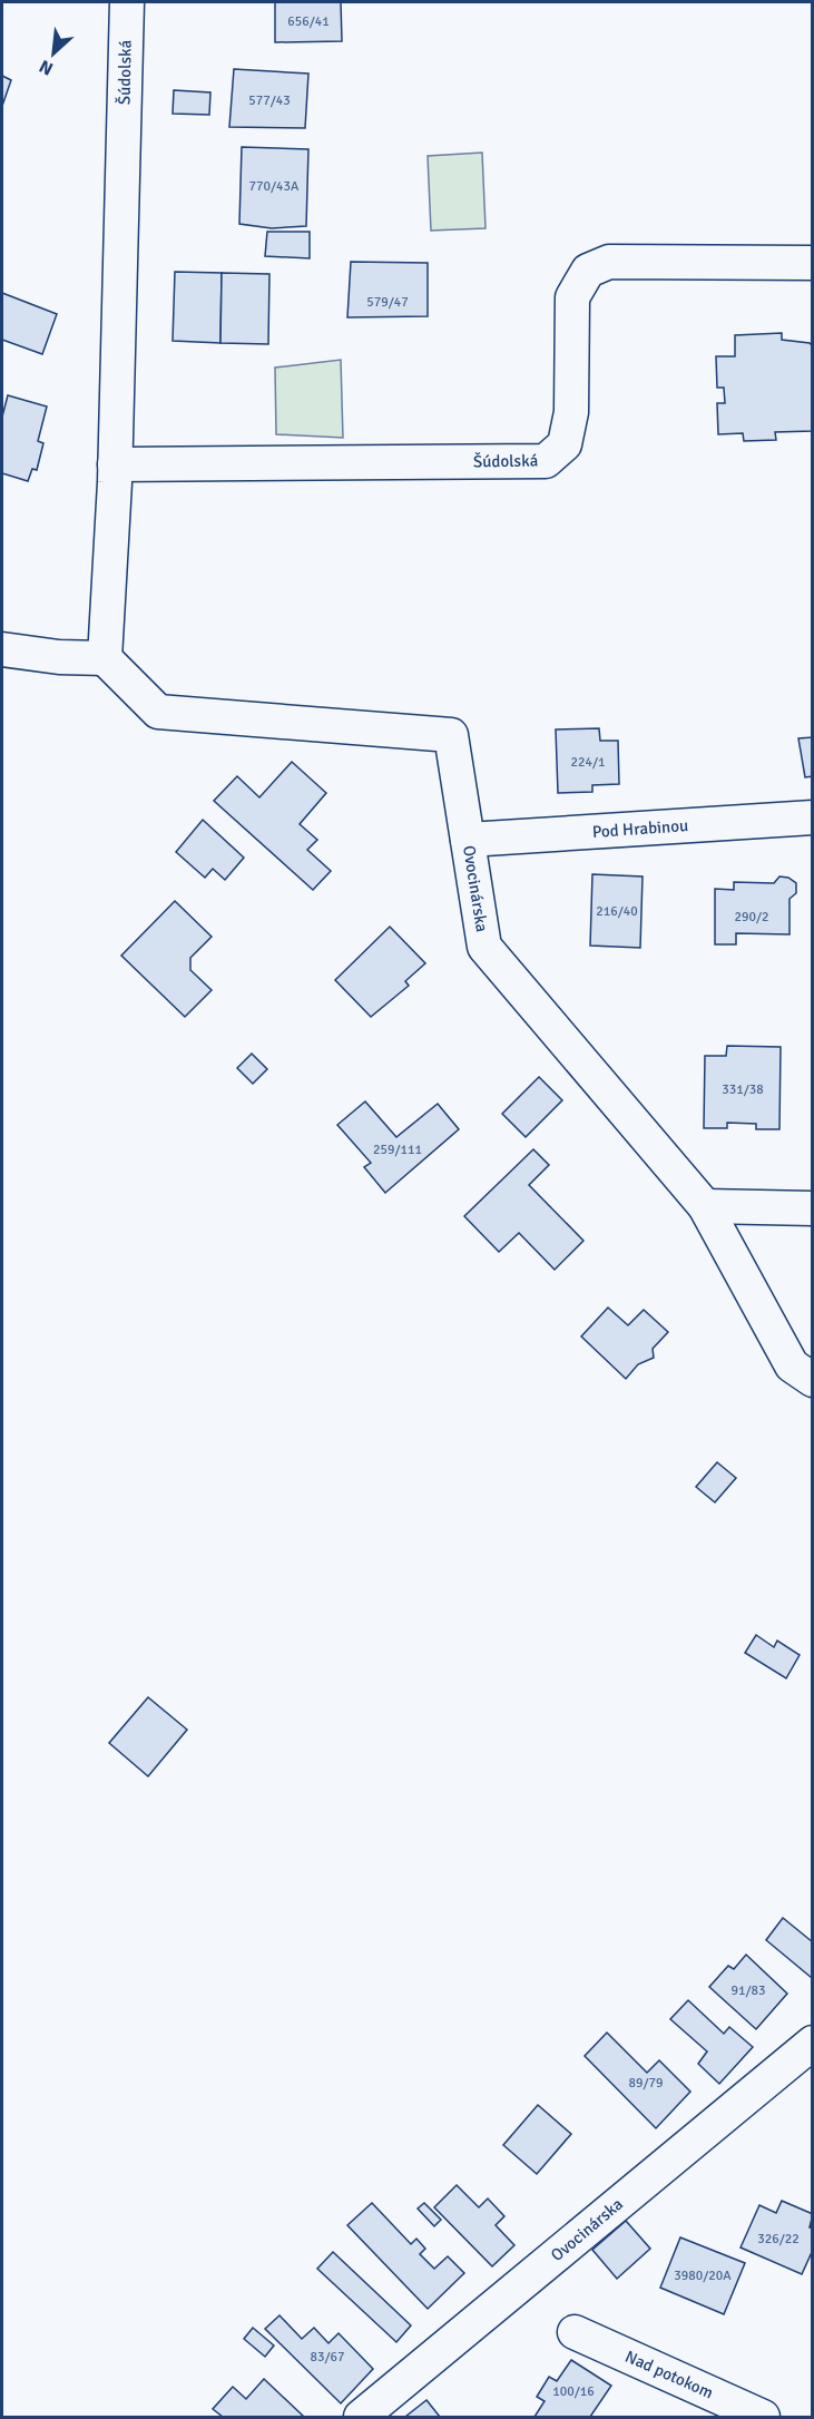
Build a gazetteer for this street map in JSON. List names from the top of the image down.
{
  "streets": {
    "street": [
      "Šúdolská",
      "Pod Hrabinou",
      "Ovocinárska",
      "Nad potokom"
    ]
  },
  "crossings": [
    ["Šúdolská", "Ovocinárska"],
    ["Pod Hrabinou", "Ovocinárska"]
  ],
  "house_numbers": [
    "656/41",
    "577/43",
    "770/43A",
    "579/47",
    "224/1",
    "216/40",
    "290/2",
    "331/38",
    "259/111",
    "91/83",
    "89/79",
    "326/22",
    "3980/20A",
    "83/67",
    "100/16"
  ],
  "north": "bottom left"
}
